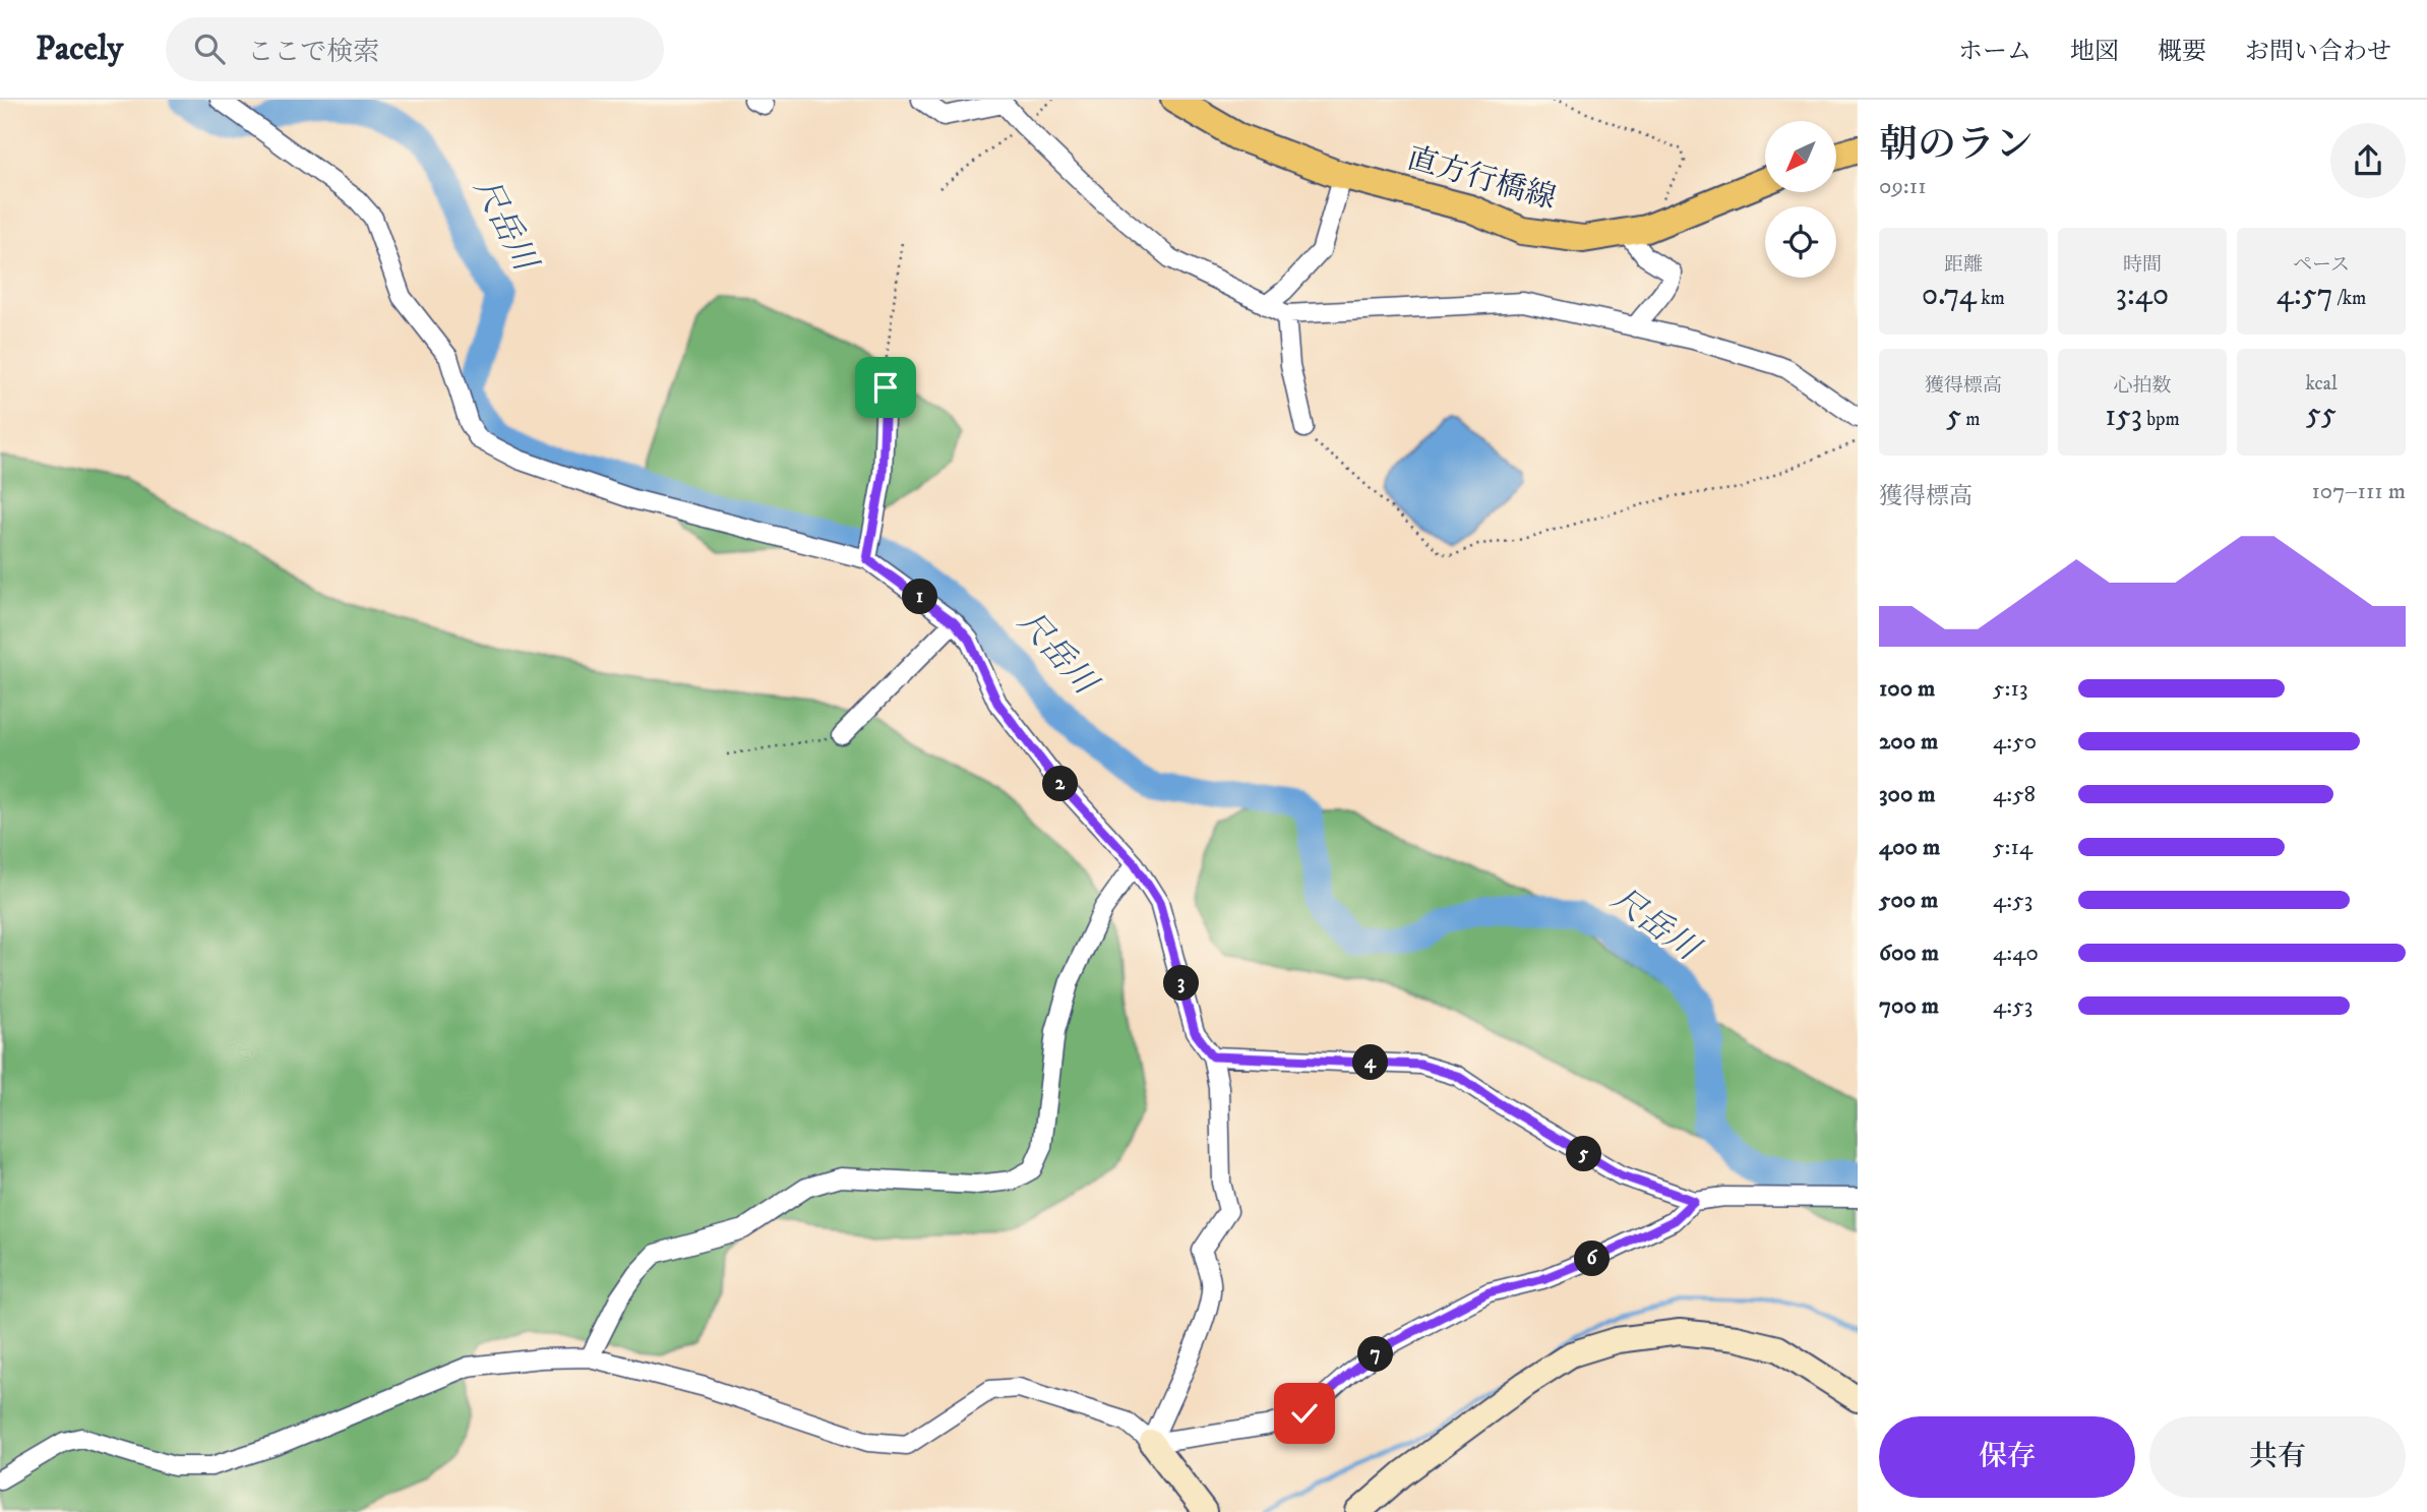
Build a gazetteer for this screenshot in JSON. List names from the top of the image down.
{
  "streets": {
    "main road": ["直方行橋線"]
  },
  "water": ["尺岳川"],
  "north": "bottom left",
  "page": {
    "header": "Pacely",
    "search": "ここで検索",
    "nav": [
      "ホーム",
      "地図",
      "概要",
      "お問い合わせ"
    ],
    "heading": ["朝のラン", "09:11"],
    "stats": [
      ["距離", "0.74 km"],
      ["時間", "3:40"],
      ["ペース", "4:57 /km"],
      ["獲得標高", "5 m"],
      ["心拍数", "153 bpm"],
      ["kcal", "55"]
    ],
    "chart": ["獲得標高", "107–111 m"],
    "pins": [
      "1",
      "2",
      "3",
      "4",
      "5",
      "6",
      "7"
    ],
    "list": [
      {
        "name": "100 m",
        "note": "5:13"
      },
      {
        "name": "200 m",
        "note": "4:50"
      },
      {
        "name": "300 m",
        "note": "4:58"
      },
      {
        "name": "400 m",
        "note": "5:14"
      },
      {
        "name": "500 m",
        "note": "4:53"
      },
      {
        "name": "600 m",
        "note": "4:40"
      },
      {
        "name": "700 m",
        "note": "4:53"
      }
    ],
    "buttons": ["保存", "共有"]
  }
}
